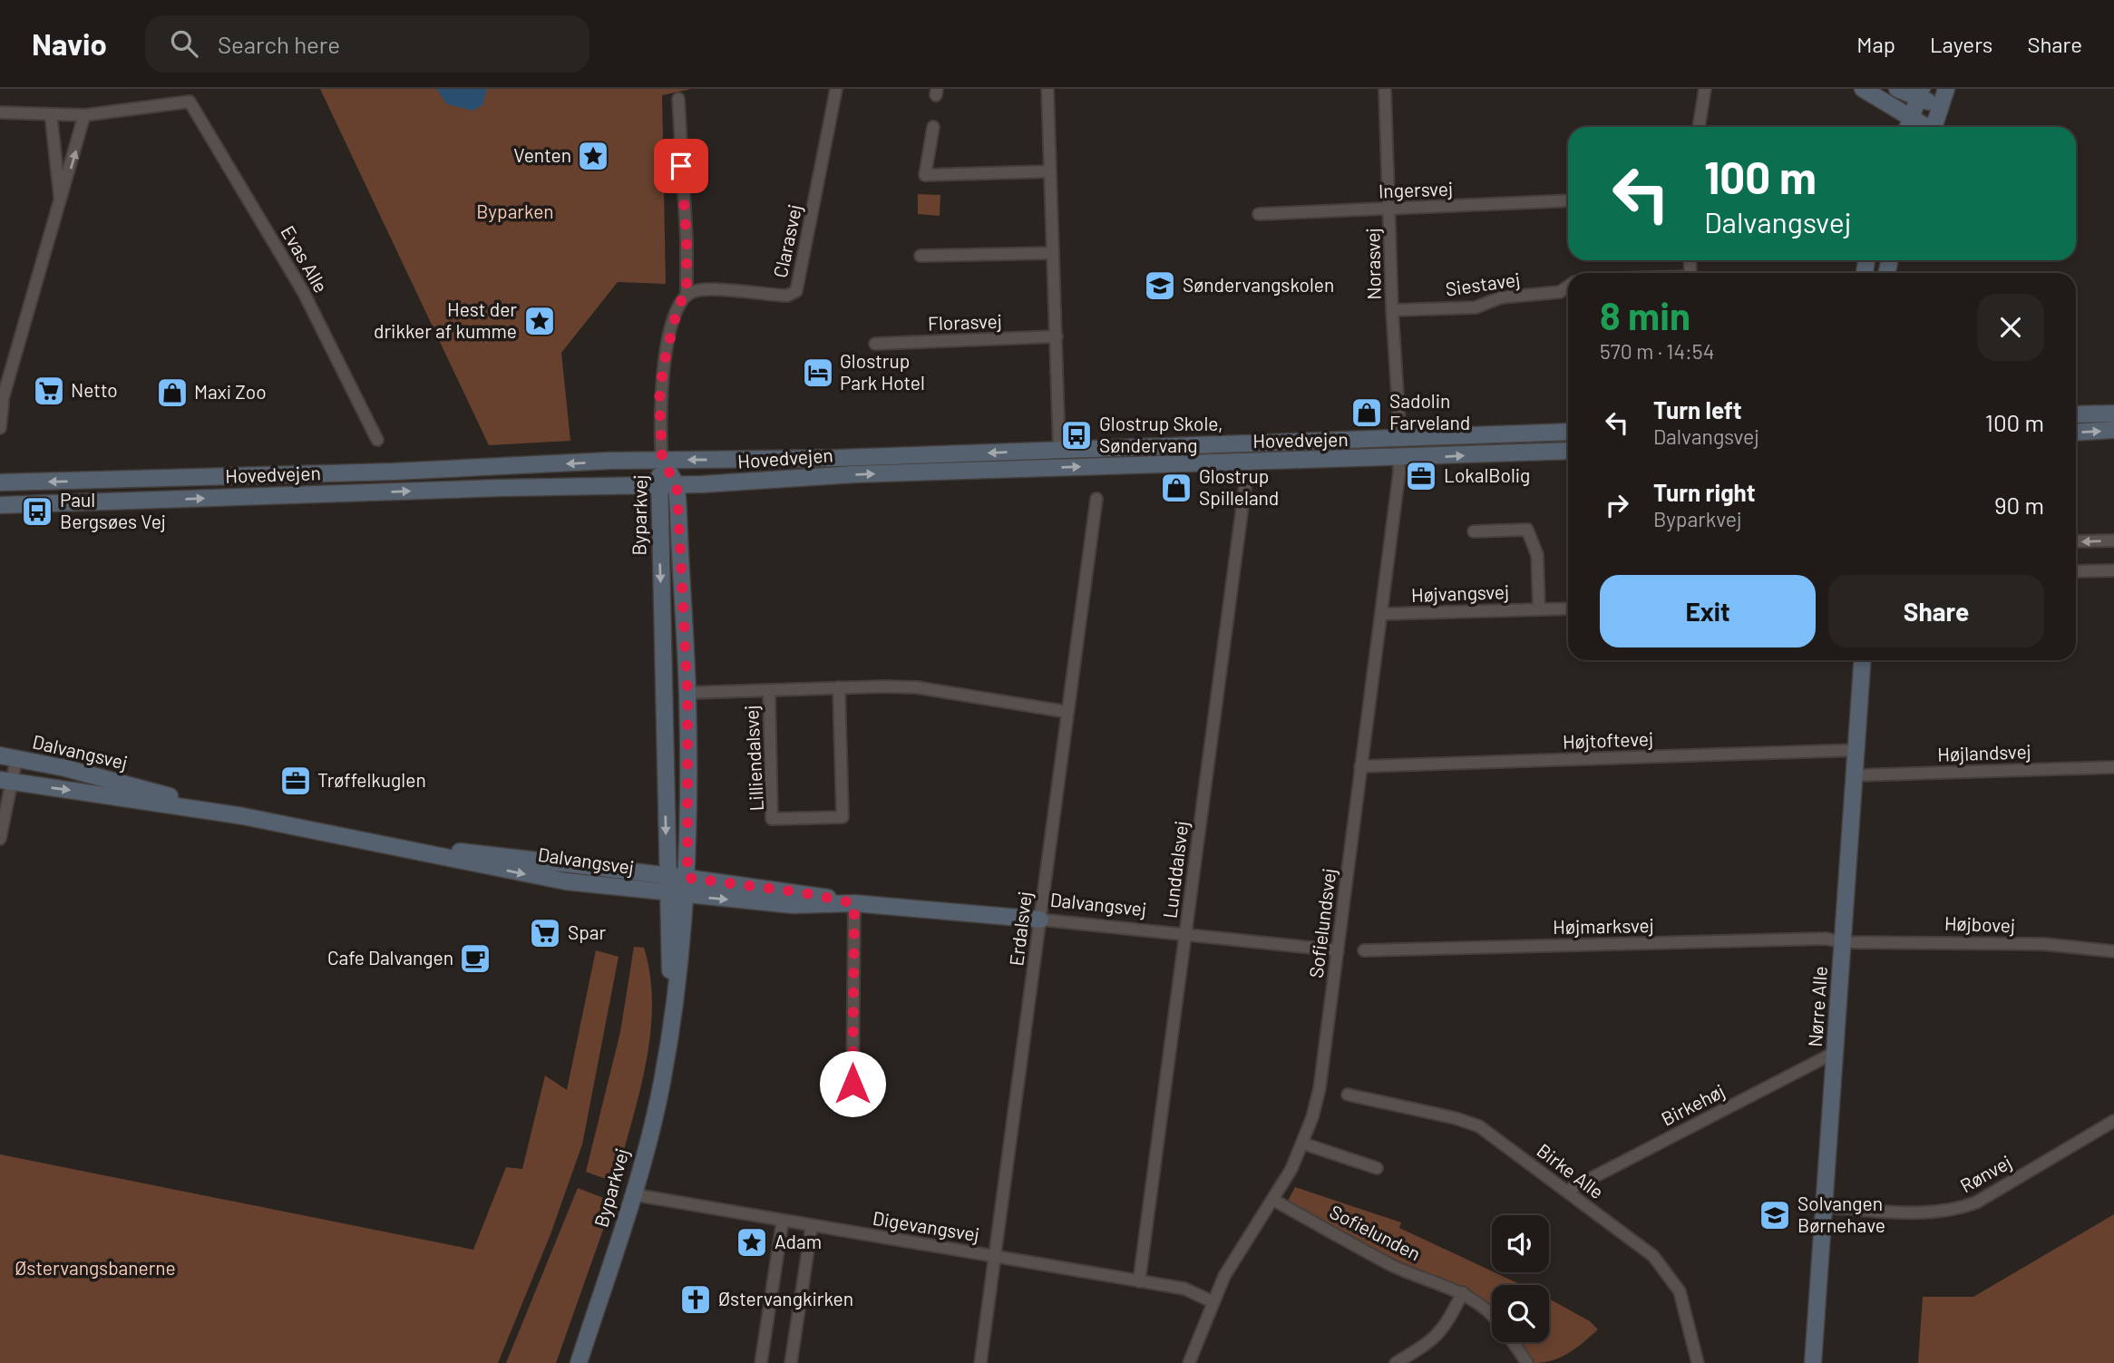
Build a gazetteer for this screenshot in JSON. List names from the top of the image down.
{
  "streets": {
    "street": [
      "Ingersvej",
      "Clarasvej",
      "Evas Alle",
      "Norasvej",
      "Siestavej",
      "Florasvej",
      "Hovedvejen",
      "Byparkvej",
      "Højvangsvej",
      "Højtoftevej",
      "Dalvangsvej",
      "Højlandsvej",
      "Lilliendalsvej",
      "Lunddalsvej",
      "Sofielundsvej",
      "Højbovej",
      "Højmarksvej",
      "Erdalsvej",
      "Nørre Alle",
      "Birkehøj",
      "Birke Alle",
      "Rønvej",
      "Digevangsvej",
      "Sofielunden"
    ]
  },
  "crossings": [
    ["Ingersvej", "Norasvej"],
    ["Norasvej", "Siestavej"],
    ["Norasvej", "Hovedvejen"],
    ["Hovedvejen", "Byparkvej"],
    ["Hovedvejen", "Lunddalsvej"],
    ["Hovedvejen", "Sofielundsvej"],
    ["Byparkvej", "Dalvangsvej"],
    ["Byparkvej", "Lilliendalsvej"],
    ["Byparkvej", "Digevangsvej"],
    ["Højvangsvej", "Sofielundsvej"],
    ["Højtoftevej", "Sofielundsvej"],
    ["Højtoftevej", "Nørre Alle"],
    ["Dalvangsvej", "Lunddalsvej"],
    ["Dalvangsvej", "Sofielundsvej"],
    ["Dalvangsvej", "Erdalsvej"],
    ["Højlandsvej", "Nørre Alle"],
    ["Lilliendalsvej", "Erdalsvej"],
    ["Lunddalsvej", "Digevangsvej"],
    ["Sofielundsvej", "Digevangsvej"],
    ["Sofielundsvej", "Sofielunden"],
    ["Højbovej", "Højmarksvej"],
    ["Højbovej", "Nørre Alle"],
    ["Højmarksvej", "Nørre Alle"],
    ["Erdalsvej", "Digevangsvej"],
    ["Nørre Alle", "Birkehøj"],
    ["Nørre Alle", "Rønvej"],
    ["Birkehøj", "Birke Alle"]
  ],
  "parks": ["Byparken", "Østervangsbanerne"],
  "places": {
    "place": ["Venten", "Hest der drikker af kumme", "Adam"],
    "school or university": ["Søndervangskolen", "Solvangen Børnehave"],
    "hotel": ["Glostrup Park Hotel"],
    "supermarket": ["Netto", "Spar"],
    "shop": ["Maxi Zoo", "Sadolin Farveland", "Glostrup Spilleland"],
    "bus stop": ["Glostrup Skole, Søndervang", "Paul Bergsøes Vej"],
    "office": ["LokalBolig", "Trøffelkuglen"],
    "cafe": ["Cafe Dalvangen"],
    "church": ["Østervangkirken"]
  },
  "page": {
    "header": "Navio",
    "search": "Search here",
    "nav": ["Map", "Layers", "Share"],
    "turn": ["100 m", "Dalvangsvej"],
    "heading": ["8 min", "570 m · 14:54"],
    "list": [
      {
        "name": "Turn left",
        "note": "Dalvangsvej",
        "value": "100 m"
      },
      {
        "name": "Turn right",
        "note": "Byparkvej",
        "value": "90 m"
      }
    ],
    "buttons": ["Exit", "Share"]
  }
}
